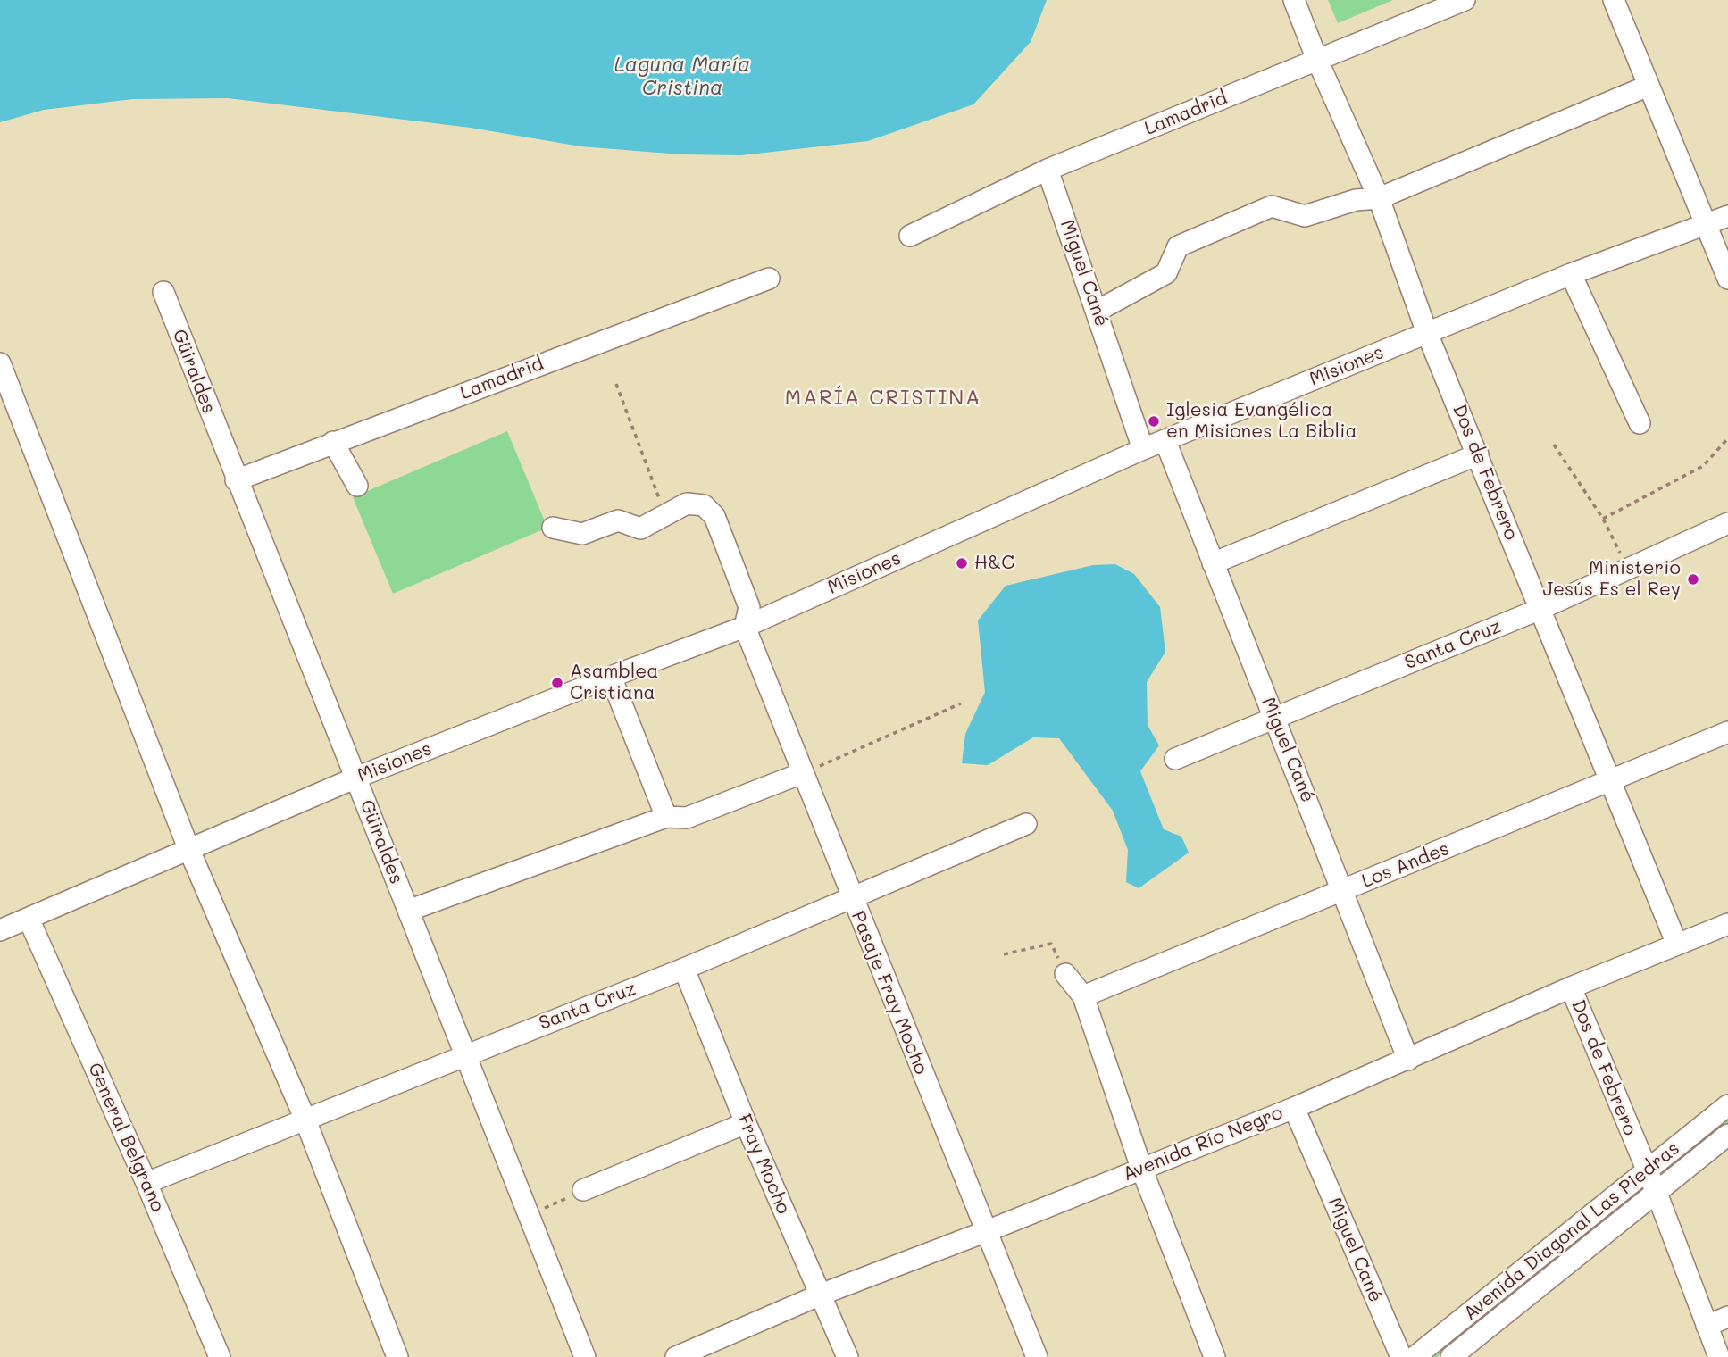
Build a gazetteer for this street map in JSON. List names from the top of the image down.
{
  "streets": {
    "street": [
      "Lamadrid",
      "Miguel Cané",
      "Misiones",
      "Güiraldes",
      "Dos de Febrero",
      "Santa Cruz",
      "Los Andes",
      "Pasaje Fray Mocho",
      "General Belgrano",
      "Avenida Río Negro",
      "Fray Mocho",
      "Avenida Diagonal Las Piedras"
    ]
  },
  "crossings": [
    ["Lamadrid", "Miguel Cané"],
    ["Lamadrid", "Güiraldes"],
    ["Lamadrid", "Dos de Febrero"],
    ["Miguel Cané", "Misiones"],
    ["Miguel Cané", "Santa Cruz"],
    ["Miguel Cané", "Los Andes"],
    ["Miguel Cané", "Avenida Río Negro"],
    ["Misiones", "Güiraldes"],
    ["Misiones", "Dos de Febrero"],
    ["Misiones", "Pasaje Fray Mocho"],
    ["Misiones", "General Belgrano"],
    ["Güiraldes", "Santa Cruz"],
    ["Dos de Febrero", "Santa Cruz"],
    ["Dos de Febrero", "Los Andes"],
    ["Dos de Febrero", "Avenida Río Negro"],
    ["Dos de Febrero", "Avenida Diagonal Las Piedras"],
    ["Santa Cruz", "Pasaje Fray Mocho"],
    ["Santa Cruz", "General Belgrano"],
    ["Santa Cruz", "Fray Mocho"],
    ["Pasaje Fray Mocho", "Avenida Río Negro"],
    ["Avenida Río Negro", "Fray Mocho"]
  ],
  "districts": ["MARÍA CRISTINA"],
  "water": ["Laguna María Cristina"],
  "places": [
    "Iglesia Evangélica en Misiones La Biblia",
    "H&C",
    "Ministerio Jesús Es el Rey",
    "Asamblea Cristiana"
  ]
}
